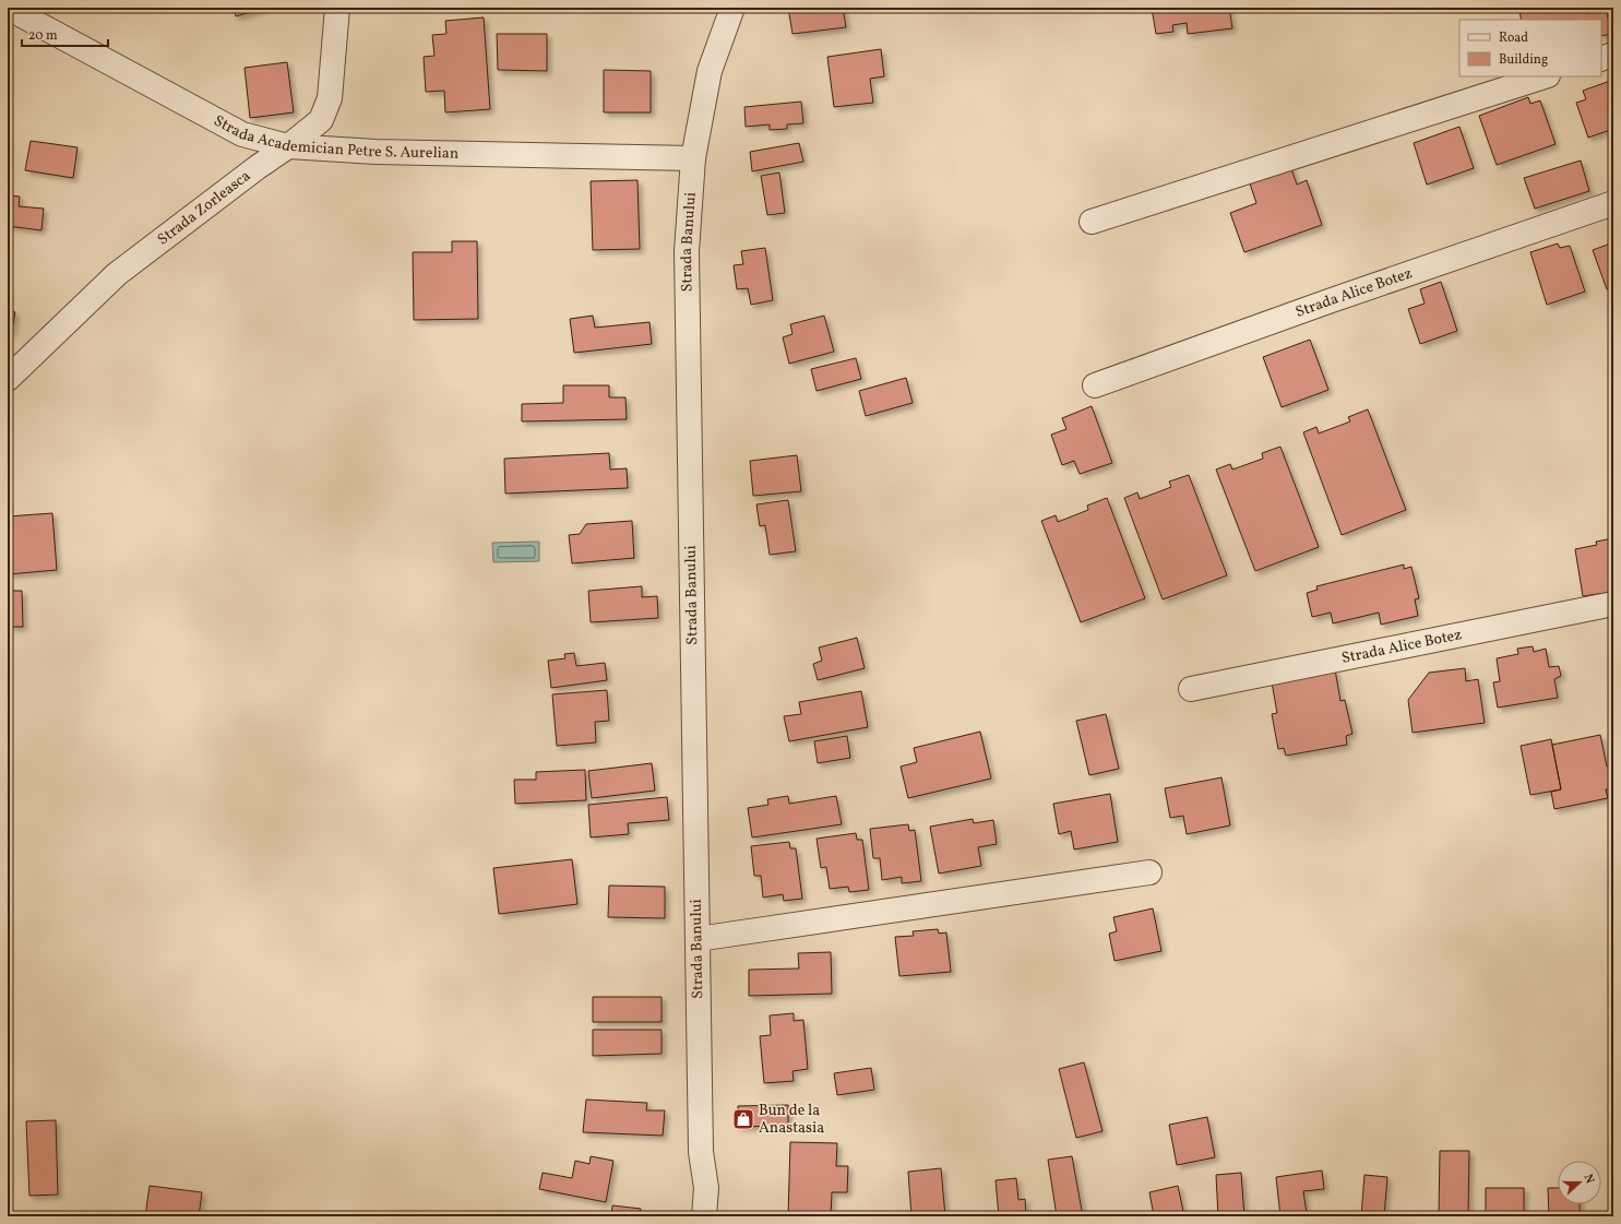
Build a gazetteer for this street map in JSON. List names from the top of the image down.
{
  "streets": {
    "street": [
      "Strada Academician Petre S. Aurelian",
      "Strada Zorleasca",
      "Strada Banului",
      "Strada Alice Botez"
    ]
  },
  "crossings": [
    ["Strada Academician Petre S. Aurelian", "Strada Zorleasca"],
    ["Strada Academician Petre S. Aurelian", "Strada Banului"]
  ],
  "places": {
    "shop": ["Bun de la Anastasia"]
  },
  "legend": ["Road", "Building"],
  "scale_bar": "20 m",
  "north": "right"
}
